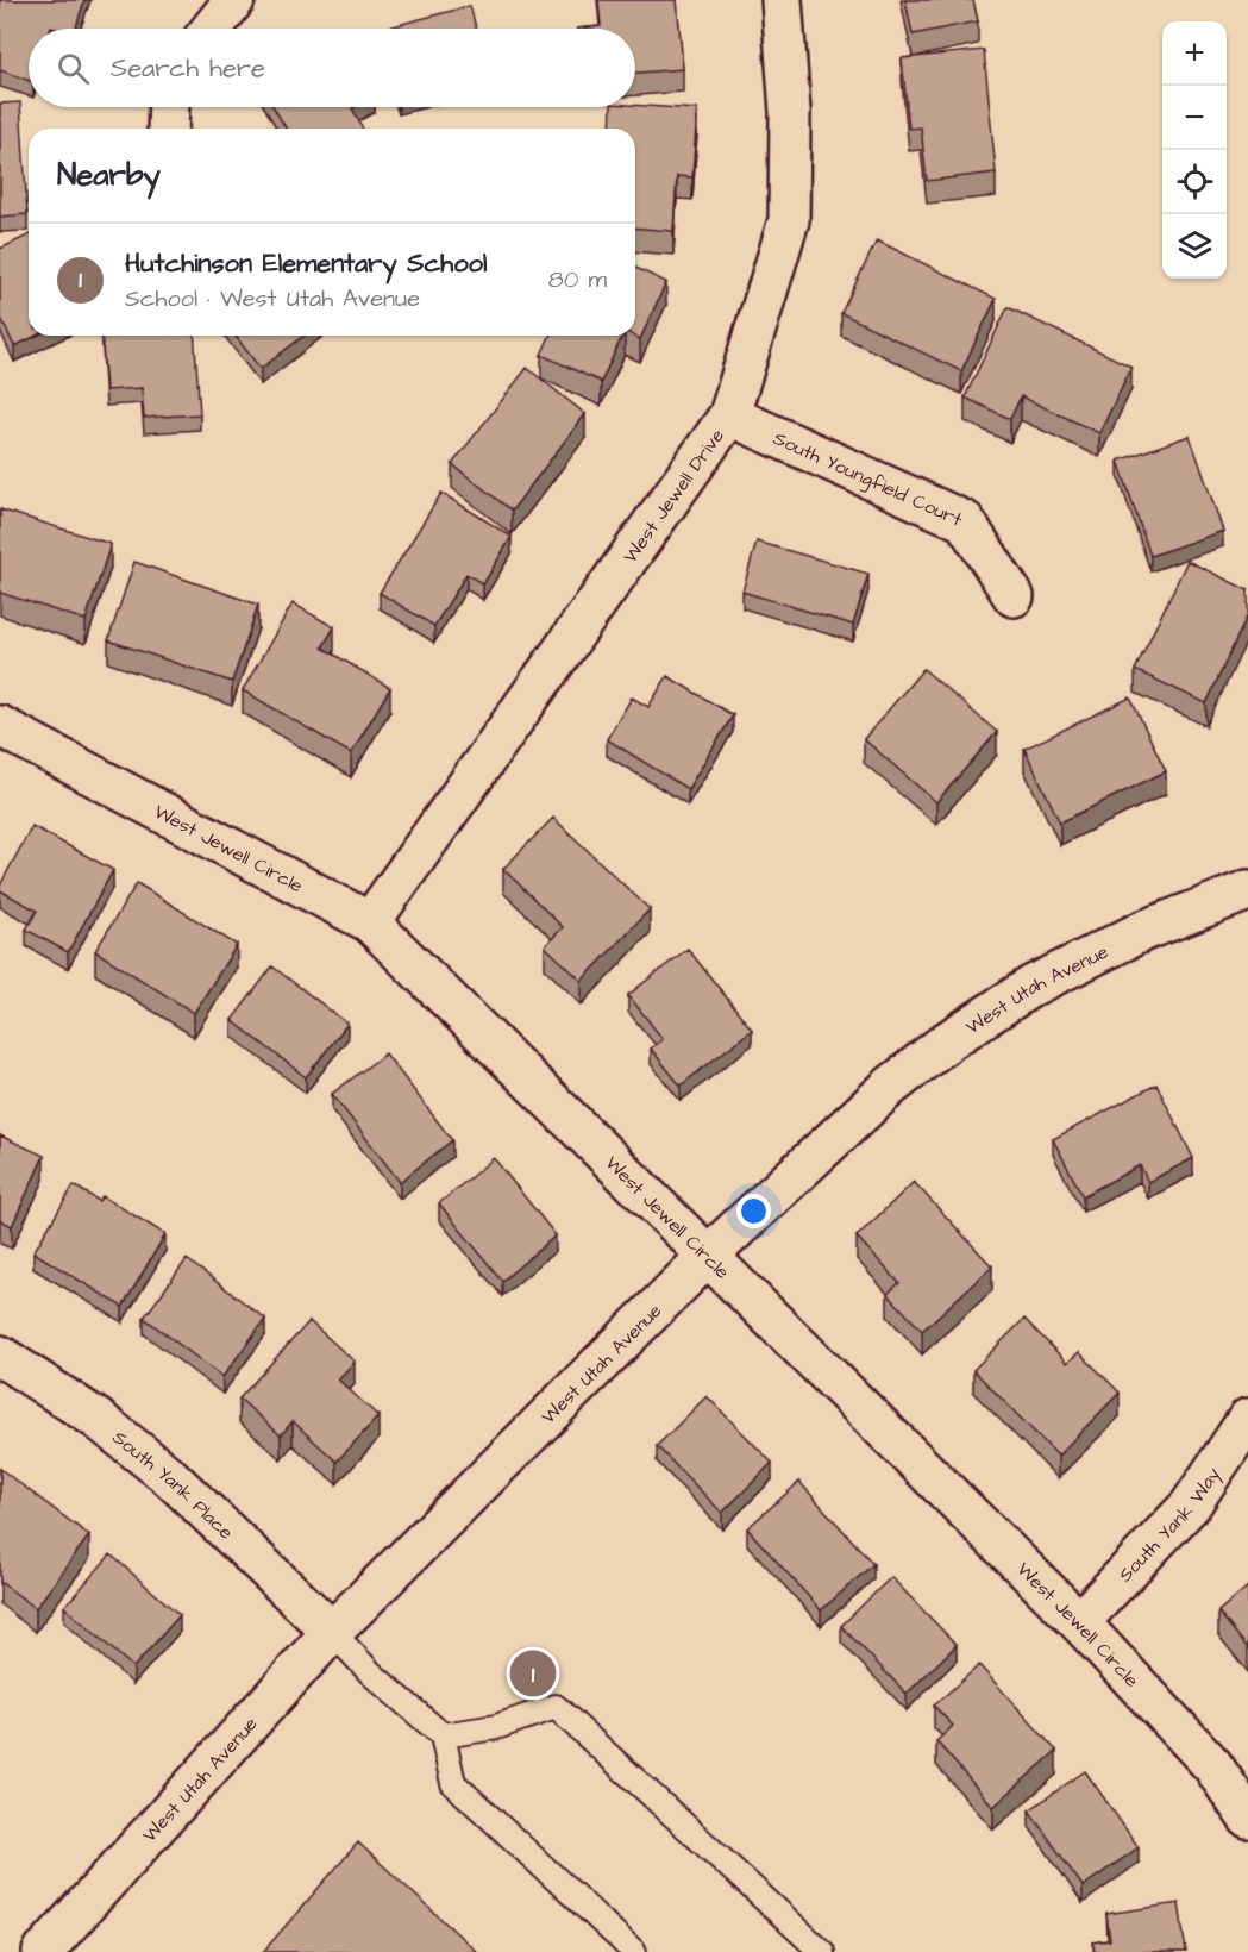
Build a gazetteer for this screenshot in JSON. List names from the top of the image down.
{
  "streets": {
    "street": [
      "South Youngfield Court",
      "West Jewell Drive",
      "West Jewell Circle",
      "West Utah Avenue",
      "South Yank Place",
      "South Yank Way"
    ]
  },
  "crossings": [
    ["South Youngfield Court", "West Jewell Drive"],
    ["West Jewell Drive", "West Jewell Circle"],
    ["West Jewell Circle", "West Utah Avenue"],
    ["West Jewell Circle", "South Yank Way"],
    ["West Utah Avenue", "South Yank Place"]
  ],
  "page": {
    "map_buttons": ["+", "−"],
    "search": "Search here",
    "heading": "Nearby",
    "list": [
      {
        "mark": "1",
        "name": "Hutchinson Elementary School",
        "note": "School · West Utah Avenue",
        "value": "80 m"
      }
    ],
    "pins": "1"
  }
}
